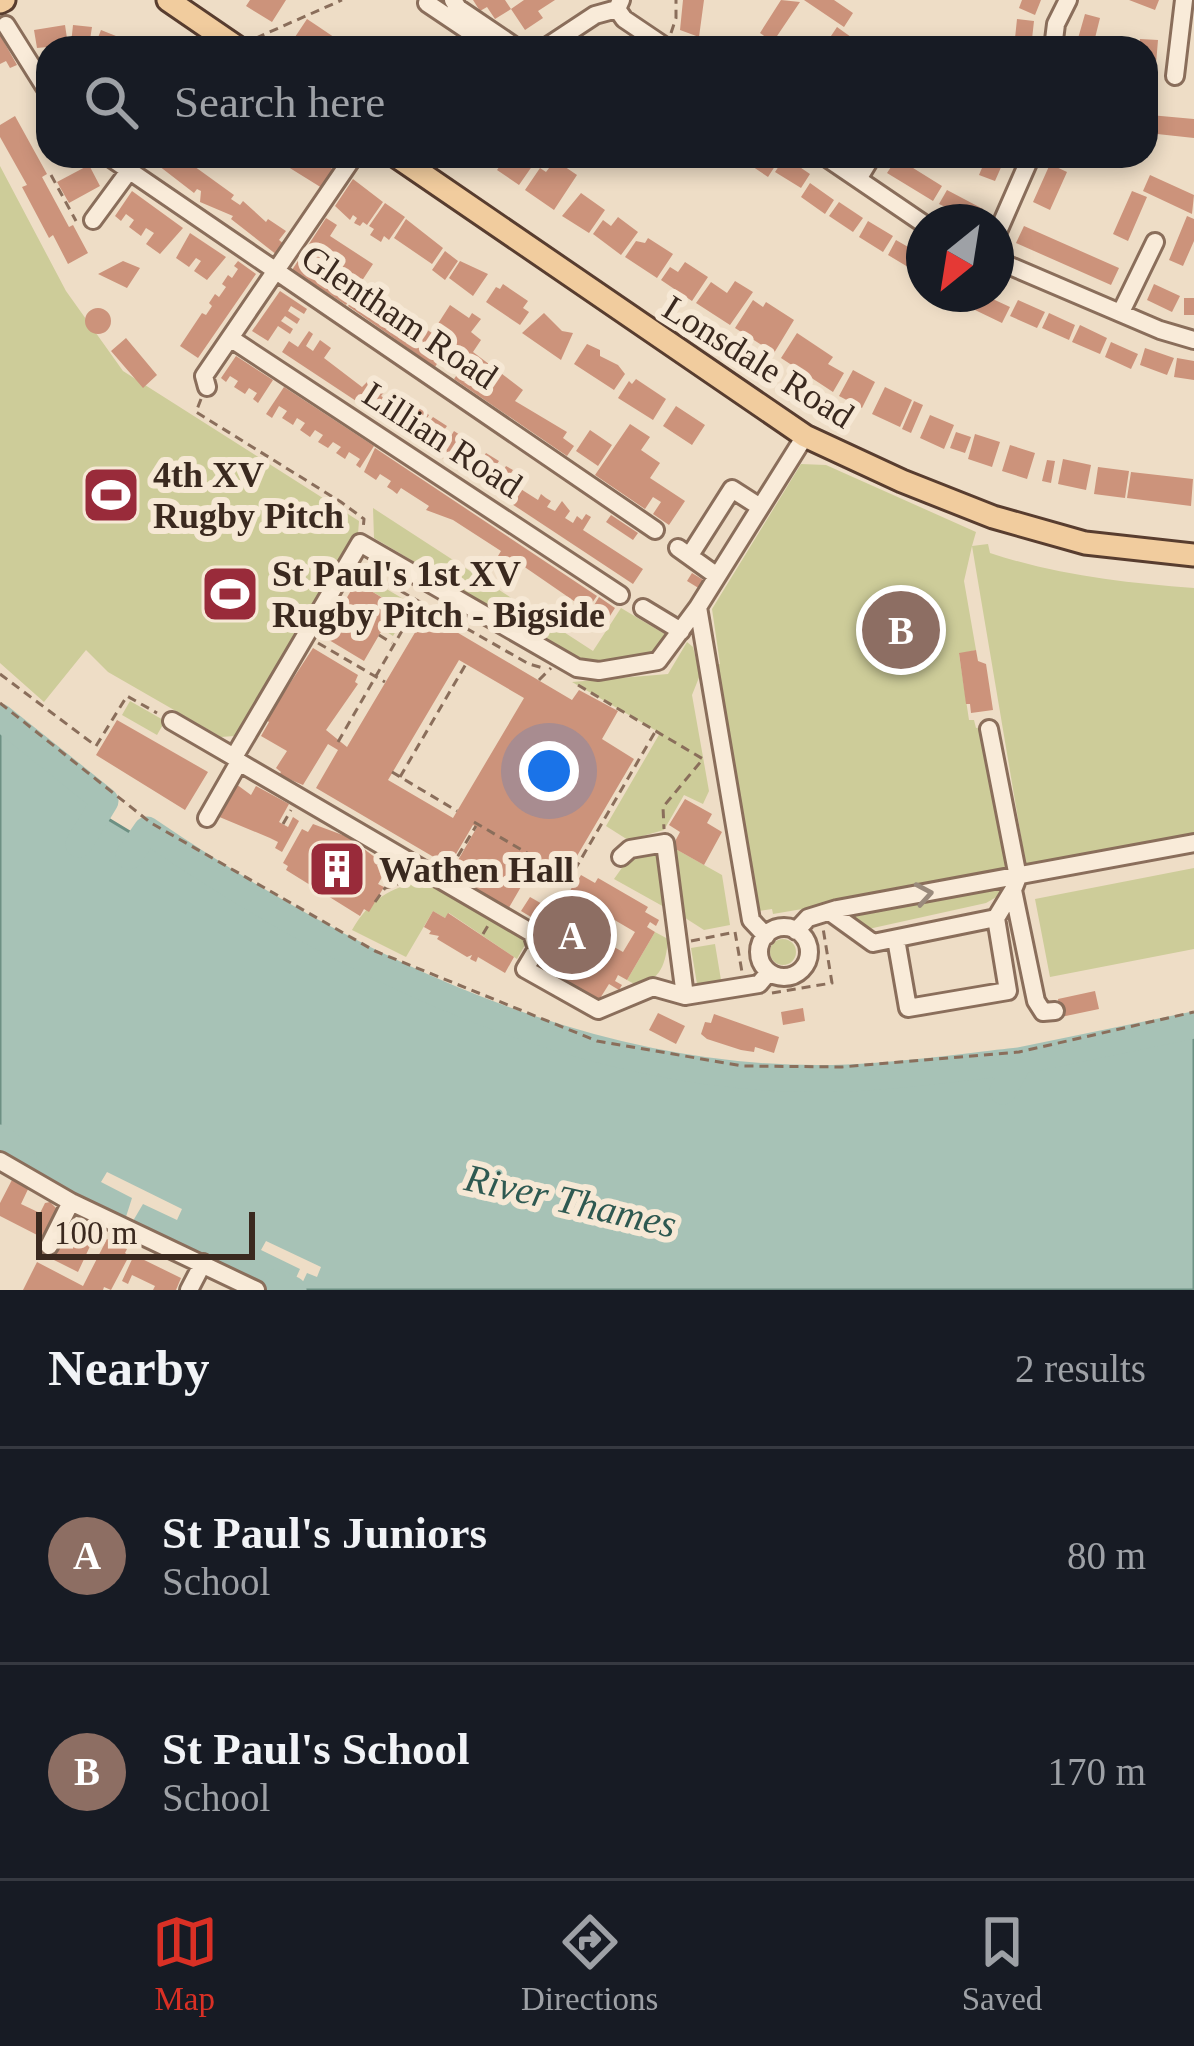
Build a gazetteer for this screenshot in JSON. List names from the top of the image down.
{
  "streets": {
    "main road": ["Lonsdale Road"],
    "street": ["Glentham Road", "Lillian Road"]
  },
  "water": ["River Thames"],
  "places": {
    "sports": ["4th XV Rugby Pitch", "St Paul's 1st XV Rugby Pitch - Bigside"],
    "building": ["Wathen Hall"]
  },
  "scale_bar": "100 m",
  "north": "bottom left",
  "page": {
    "search": "Search here",
    "pins": ["B", "A"],
    "scale": "100 m",
    "heading": ["Nearby", "2 results"],
    "list": [
      {
        "mark": "A",
        "name": "St Paul's Juniors",
        "note": "School",
        "value": "80 m"
      },
      {
        "mark": "B",
        "name": "St Paul's School",
        "note": "School",
        "value": "170 m"
      }
    ],
    "nav": ["Map", "Directions", "Saved"]
  }
}
